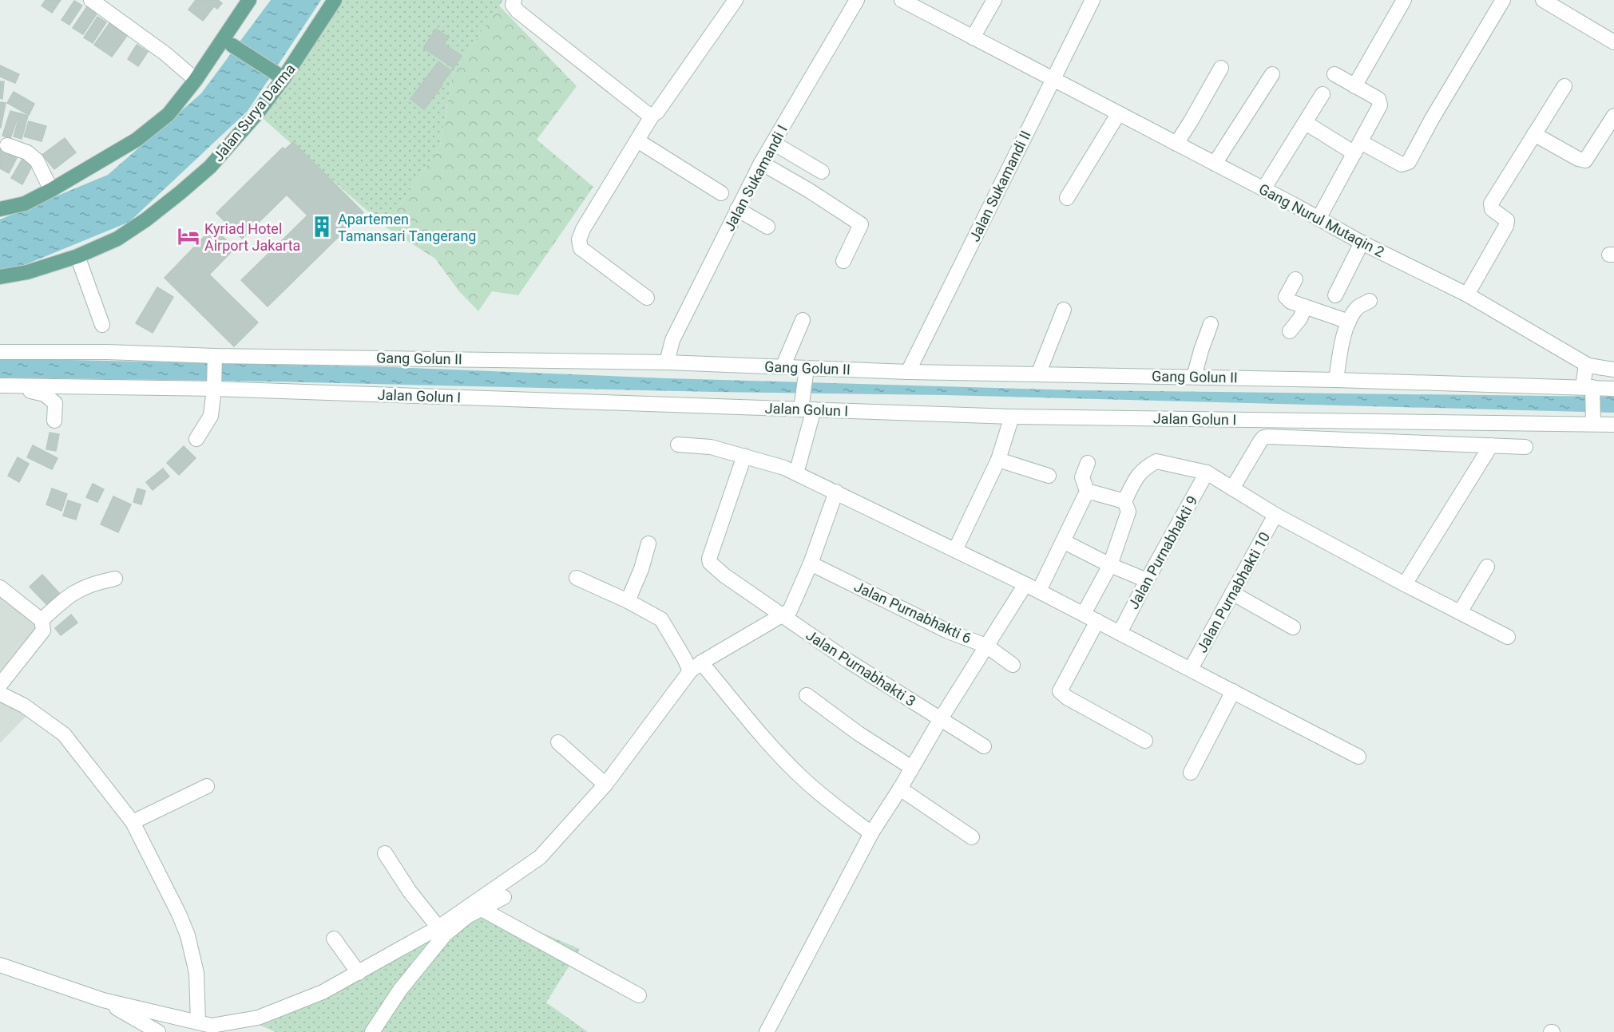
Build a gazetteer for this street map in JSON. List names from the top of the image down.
{
  "streets": {
    "main road": ["Jalan Surya Darma"],
    "street": [
      "Jalan Sukamandi I",
      "Jalan Sukamandi II",
      "Gang Nurul Mutaqin 2",
      "Gang Golun II",
      "Jalan Golun I",
      "Jalan Purnabhakti 9",
      "Jalan Purnabhakti 10",
      "Jalan Purnabhakti 6",
      "Jalan Purnabhakti 3"
    ]
  },
  "crossings": [
    ["Jalan Sukamandi I", "Gang Golun II"],
    ["Jalan Sukamandi II", "Gang Nurul Mutaqin 2"],
    ["Jalan Sukamandi II", "Gang Golun II"]
  ],
  "places": {
    "building": ["Apartemen Tamansari Tangerang"],
    "hotel": ["Kyriad Hotel Airport Jakarta"]
  }
}
